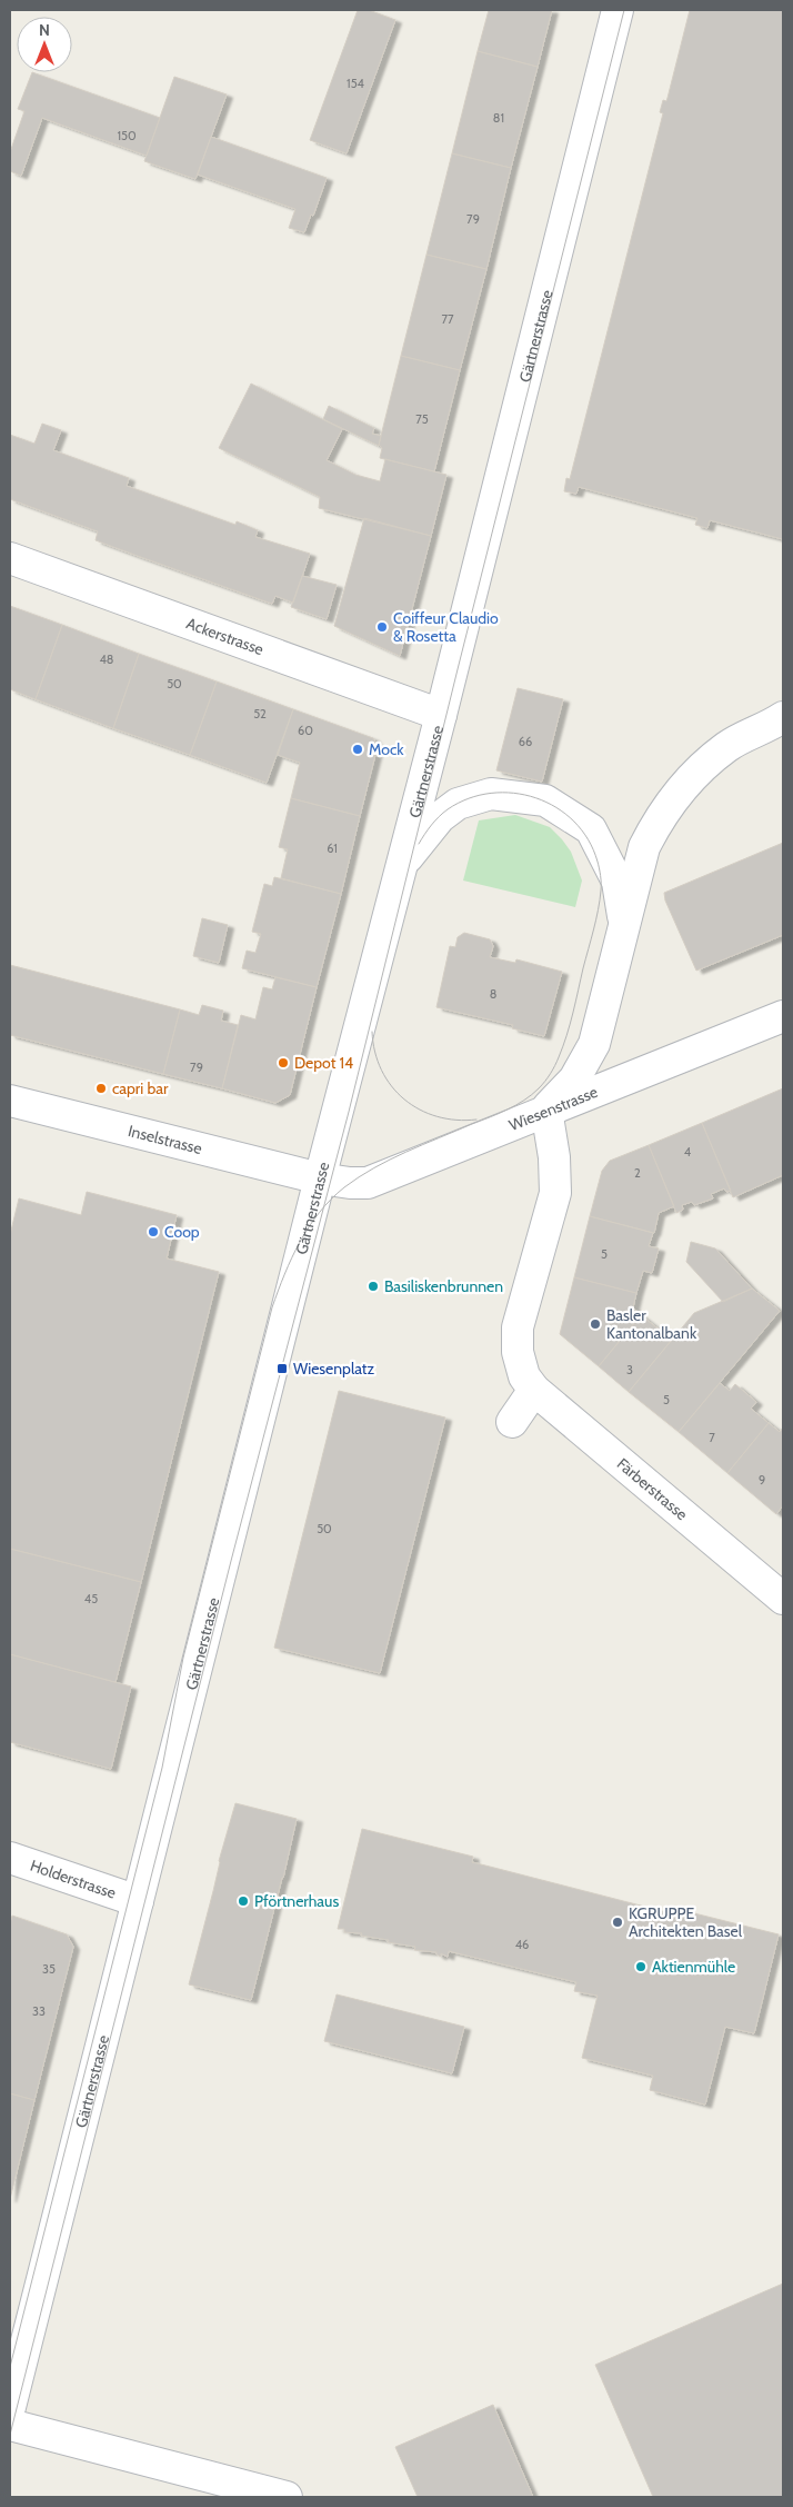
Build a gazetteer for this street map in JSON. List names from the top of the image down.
{
  "streets": {
    "street": [
      "Gärtnerstrasse",
      "Ackerstrasse",
      "Wiesenstrasse",
      "Inselstrasse",
      "Färberstrasse",
      "Holderstrasse"
    ]
  },
  "crossings": [
    ["Gärtnerstrasse", "Ackerstrasse"],
    ["Gärtnerstrasse", "Wiesenstrasse"],
    ["Gärtnerstrasse", "Inselstrasse"],
    ["Gärtnerstrasse", "Holderstrasse"],
    ["Wiesenstrasse", "Inselstrasse"]
  ],
  "places": {
    "other": [
      "Coiffeur Claudio & Rosetta",
      "Mock",
      "Depot 14",
      "capri bar",
      "Coop",
      "Basiliskenbrunnen",
      "Basler Kantonalbank",
      "Pförtnerhaus",
      "KGRUPPE Architekten Basel",
      "Aktienmühle"
    ],
    "transit": ["Wiesenplatz"]
  },
  "house_numbers": [
    "154",
    "81",
    "150",
    "79",
    "77",
    "75",
    "48",
    "50",
    "52",
    "60",
    "66",
    "61",
    "8",
    "79",
    "4",
    "2",
    "5",
    "3",
    "5",
    "7",
    "9",
    "50",
    "45",
    "46",
    "35",
    "33"
  ],
  "north": "top"
}
